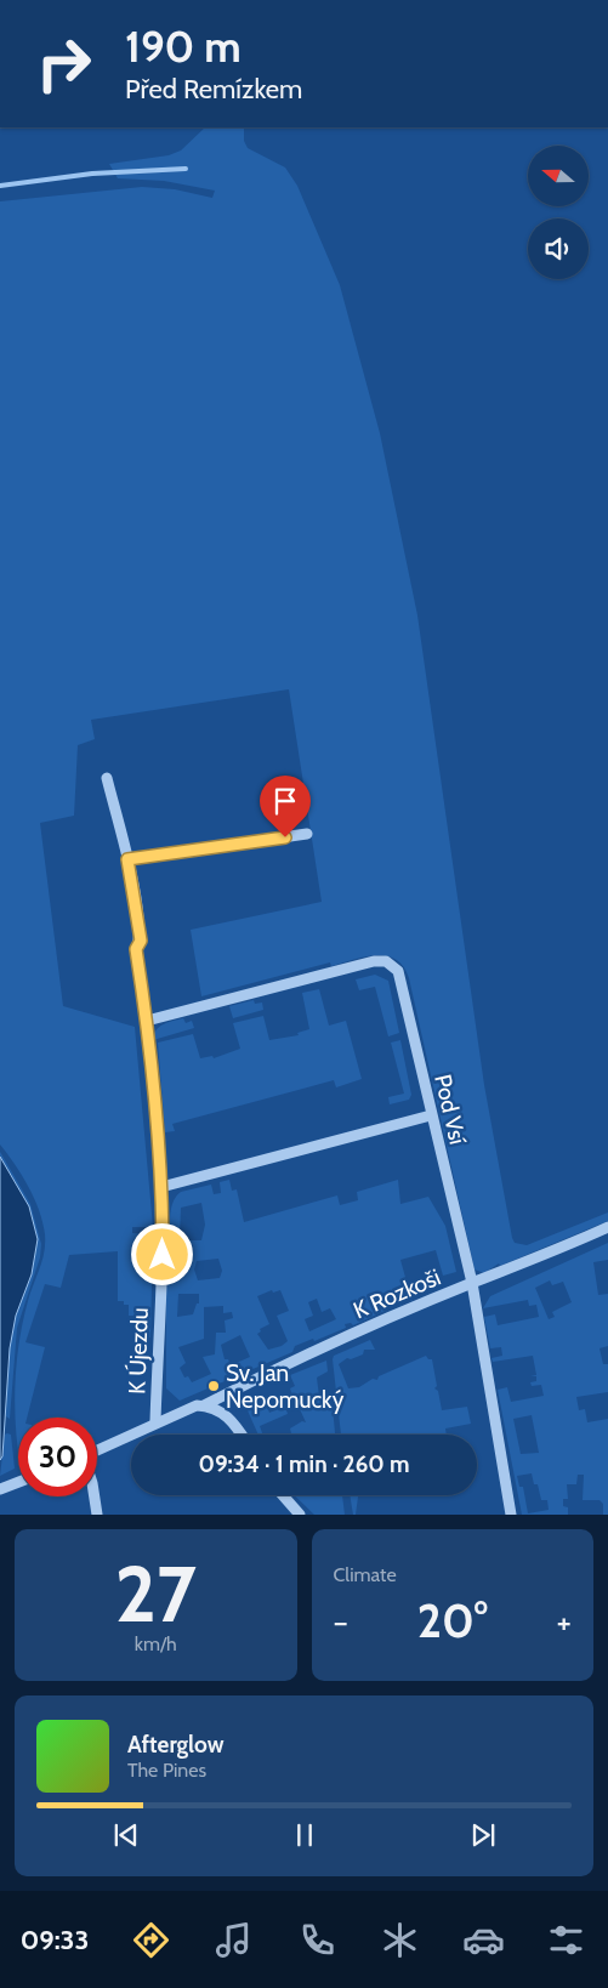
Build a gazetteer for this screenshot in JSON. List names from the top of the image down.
{
  "streets": {
    "street": ["Pod Vsí", "K Rozkoši", "K Újezdu"]
  },
  "crossings": [
    ["Pod Vsí", "K Rozkoši"],
    ["Pod Vsí", "K Újezdu"],
    ["K Rozkoši", "K Újezdu"]
  ],
  "places": ["Sv. Jan Nepomucký"],
  "north": "left",
  "page": {
    "turn": ["190 m", "Před Remízkem"],
    "limit": "30",
    "trip": "09:34 · 1 min · 260 m",
    "tile": [
      ["27", "km/h"],
      "Climate"
    ],
    "heat": ["−", "20°", "+"],
    "song": ["Afterglow", "The Pines"],
    "tabs": "09:33"
  }
}
